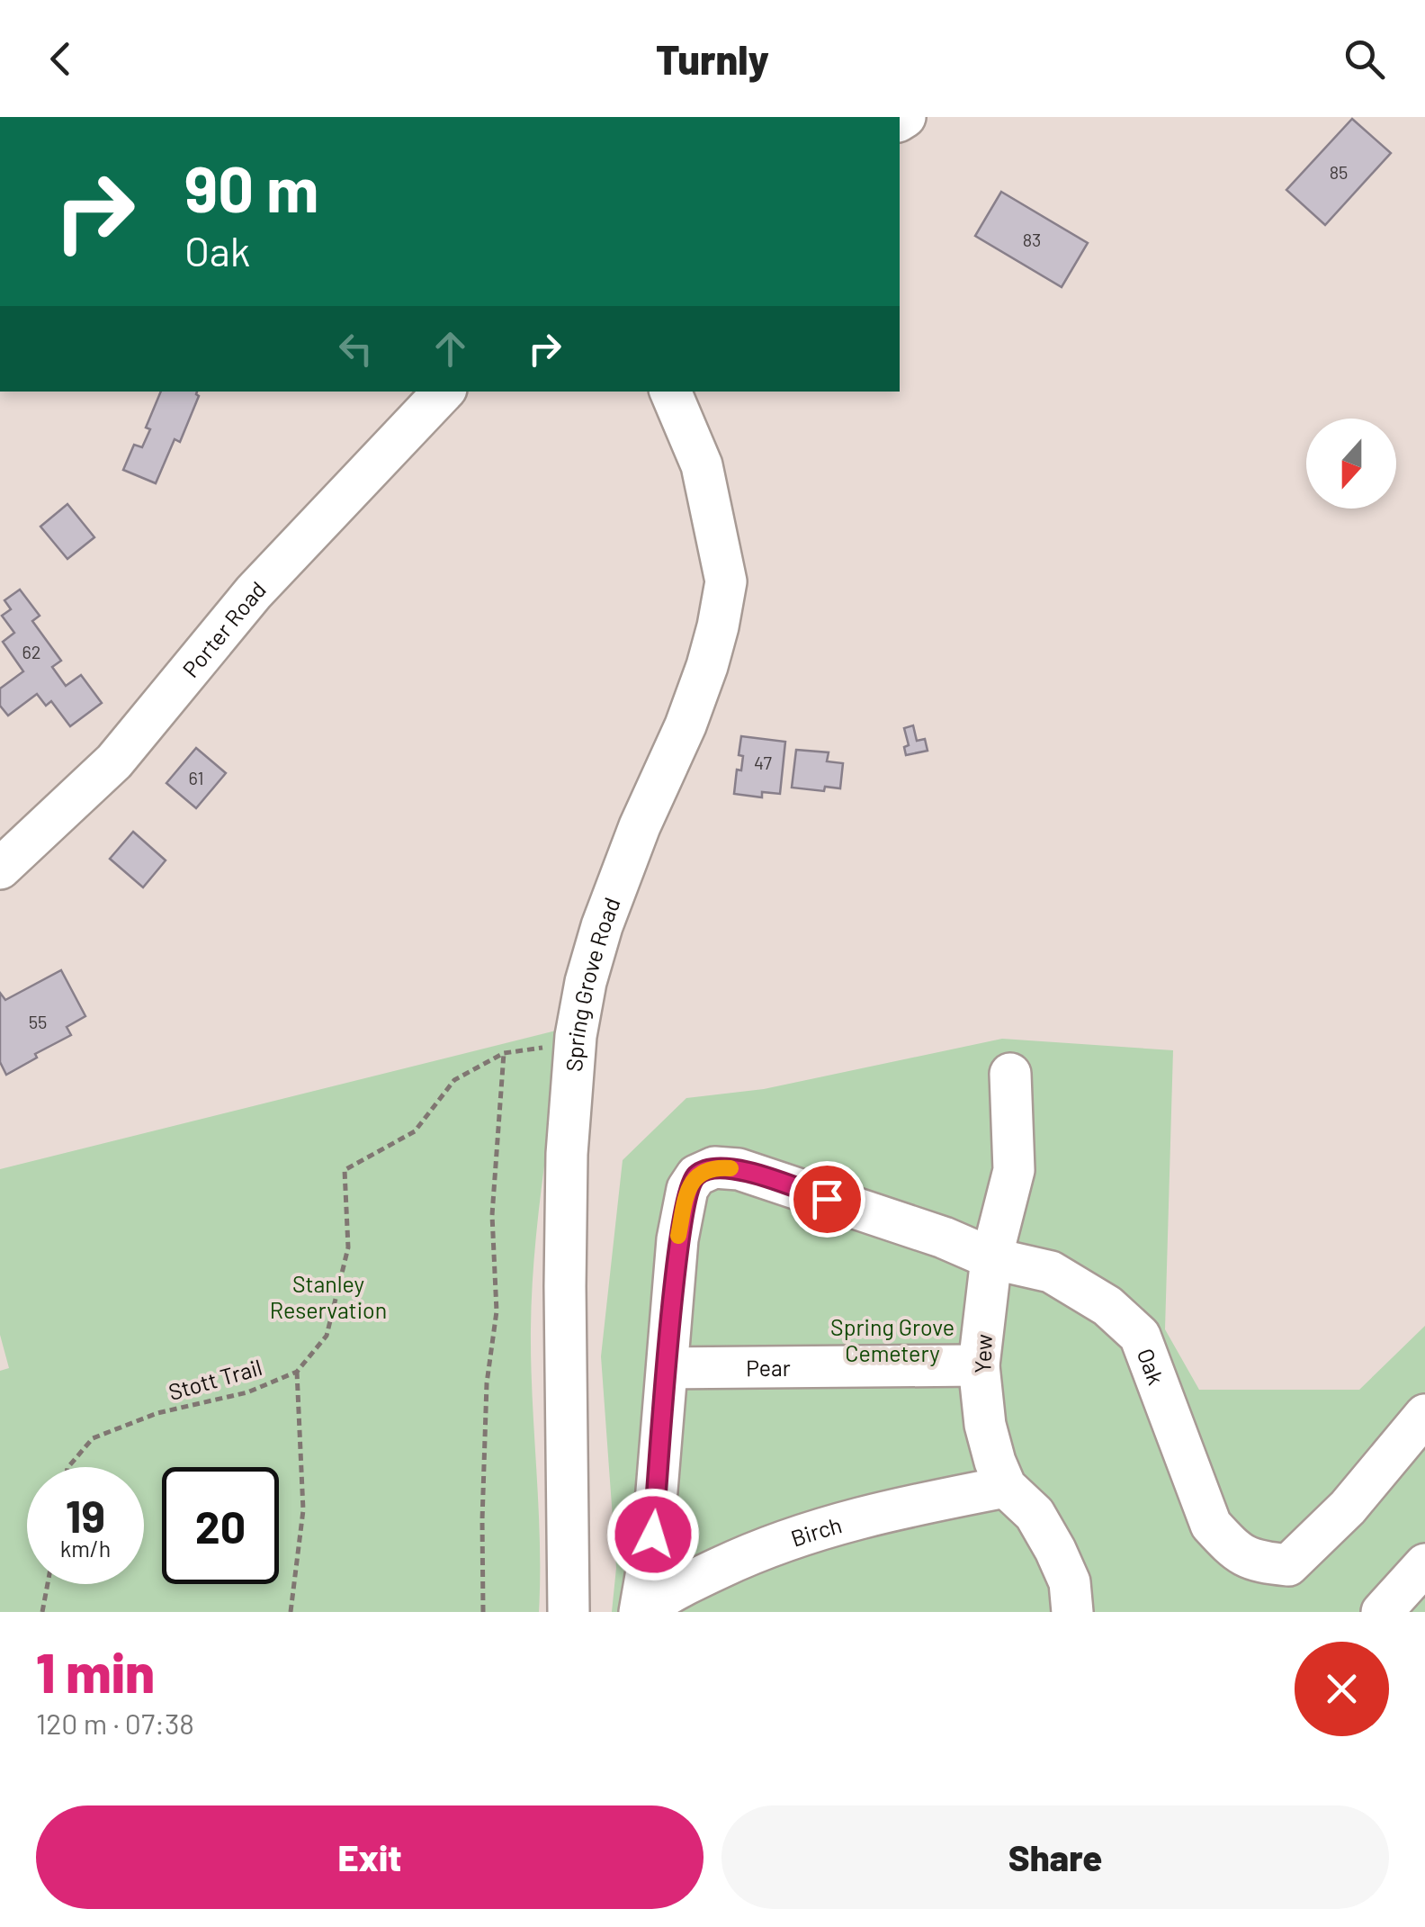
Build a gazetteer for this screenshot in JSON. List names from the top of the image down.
{
  "streets": {
    "street": [
      "Porter Road",
      "Spring Grove Road",
      "Yew",
      "Pear",
      "Oak",
      "Birch"
    ],
    "path": ["Stott Trail"]
  },
  "crossings": [
    ["Spring Grove Road", "Stott Trail"],
    ["Yew", "Pear"],
    ["Yew", "Oak"],
    ["Yew", "Birch"],
    ["Pear", "Oak"]
  ],
  "parks": ["Stanley Reservation", "Spring Grove Cemetery"],
  "house_numbers": [
    "85",
    "83",
    "62",
    "47",
    "61",
    "55"
  ],
  "north": "bottom",
  "page": {
    "header": "Turnly",
    "turn": ["90 m", "Oak"],
    "speed": "19 km/h",
    "limit": "20",
    "heading": ["1 min", "120 m · 07:38"],
    "buttons": ["Exit", "Share"]
  }
}
